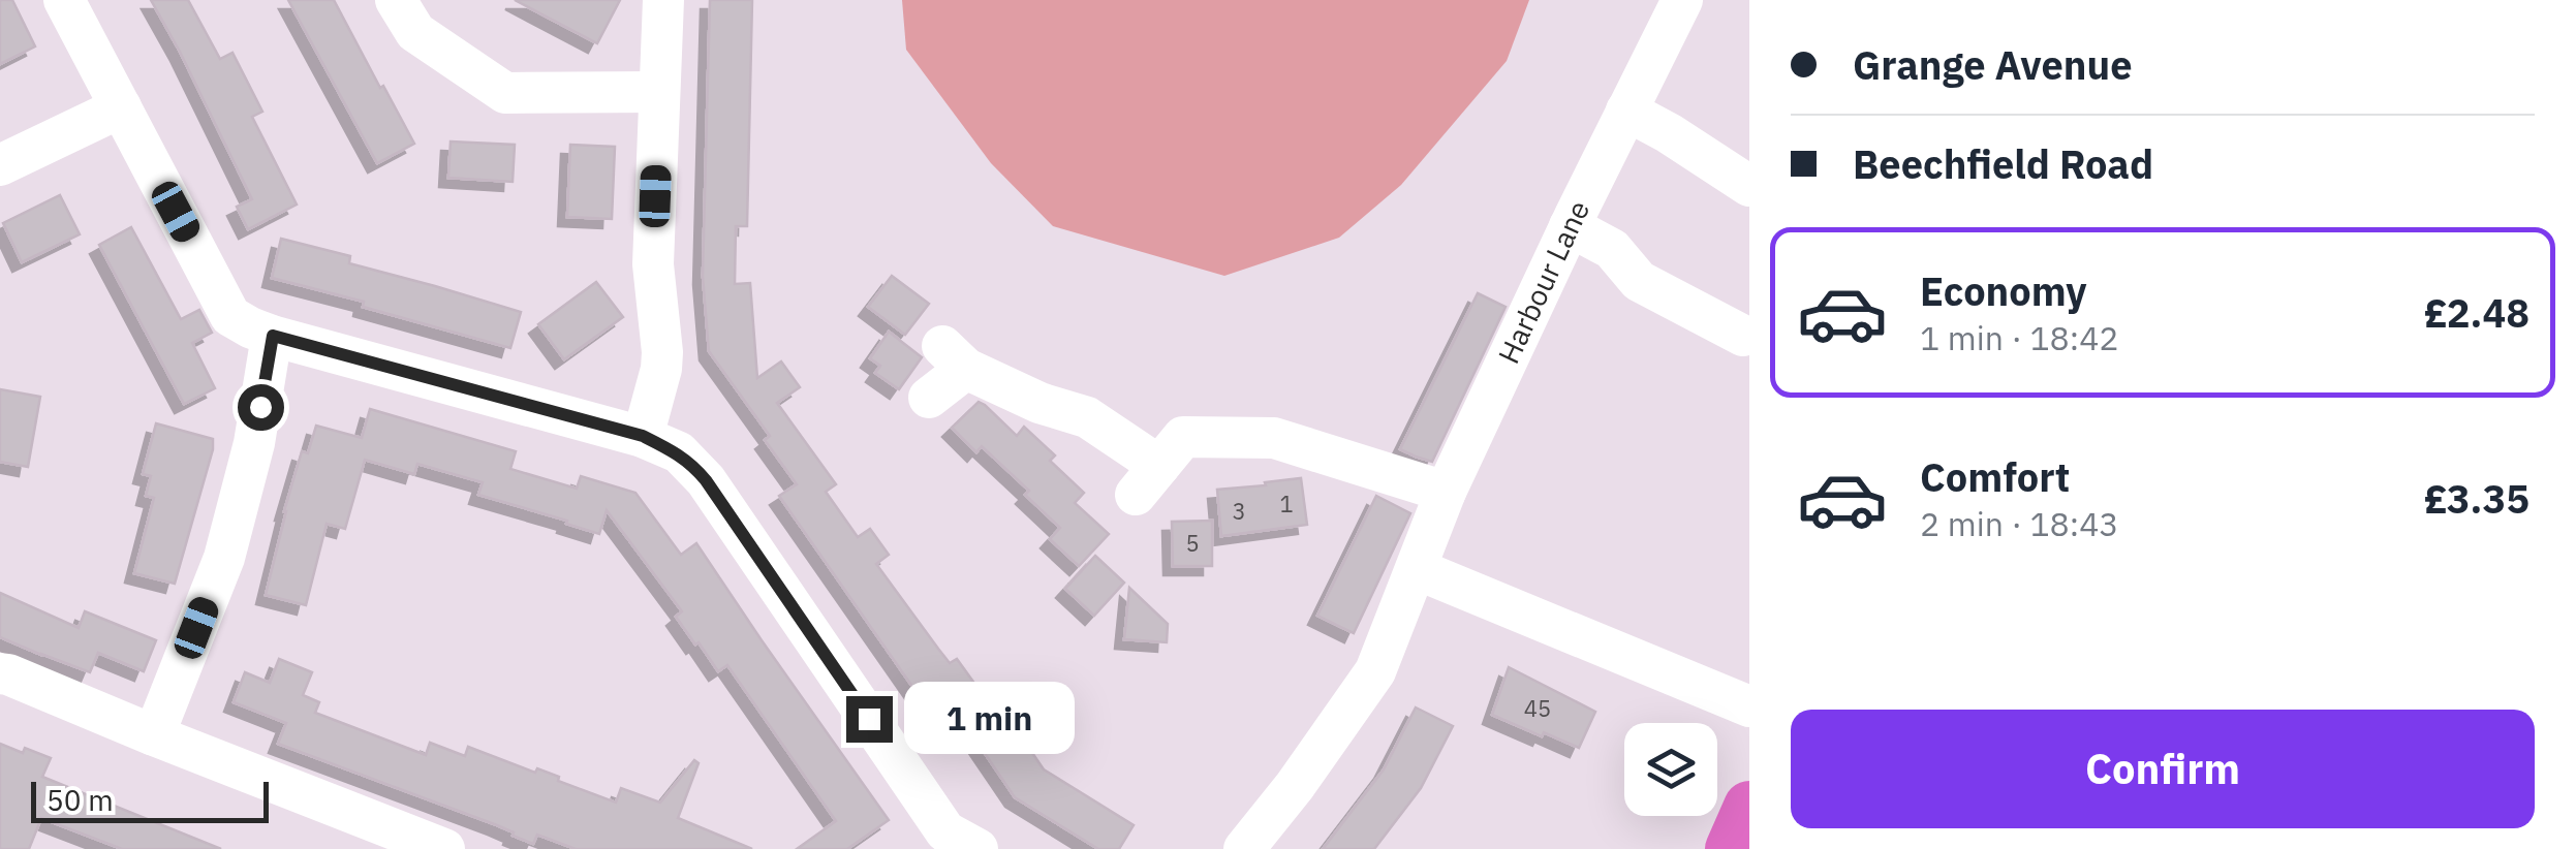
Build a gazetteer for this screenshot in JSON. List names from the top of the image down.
{
  "streets": {
    "street": ["Harbour Lane"]
  },
  "house_numbers": [
    "1",
    "3",
    "5",
    "45"
  ],
  "scale_bar": "50 m",
  "page": {
    "banner": ["Grange Avenue", "Beechfield Road"],
    "list": [
      {
        "name": "Economy",
        "note": "1 min · 18:42",
        "value": "£2.48"
      },
      {
        "name": "Comfort",
        "note": "2 min · 18:43",
        "value": "£3.35"
      }
    ],
    "bubble": "1 min",
    "buttons": "Confirm",
    "scale": "50 m"
  }
}
